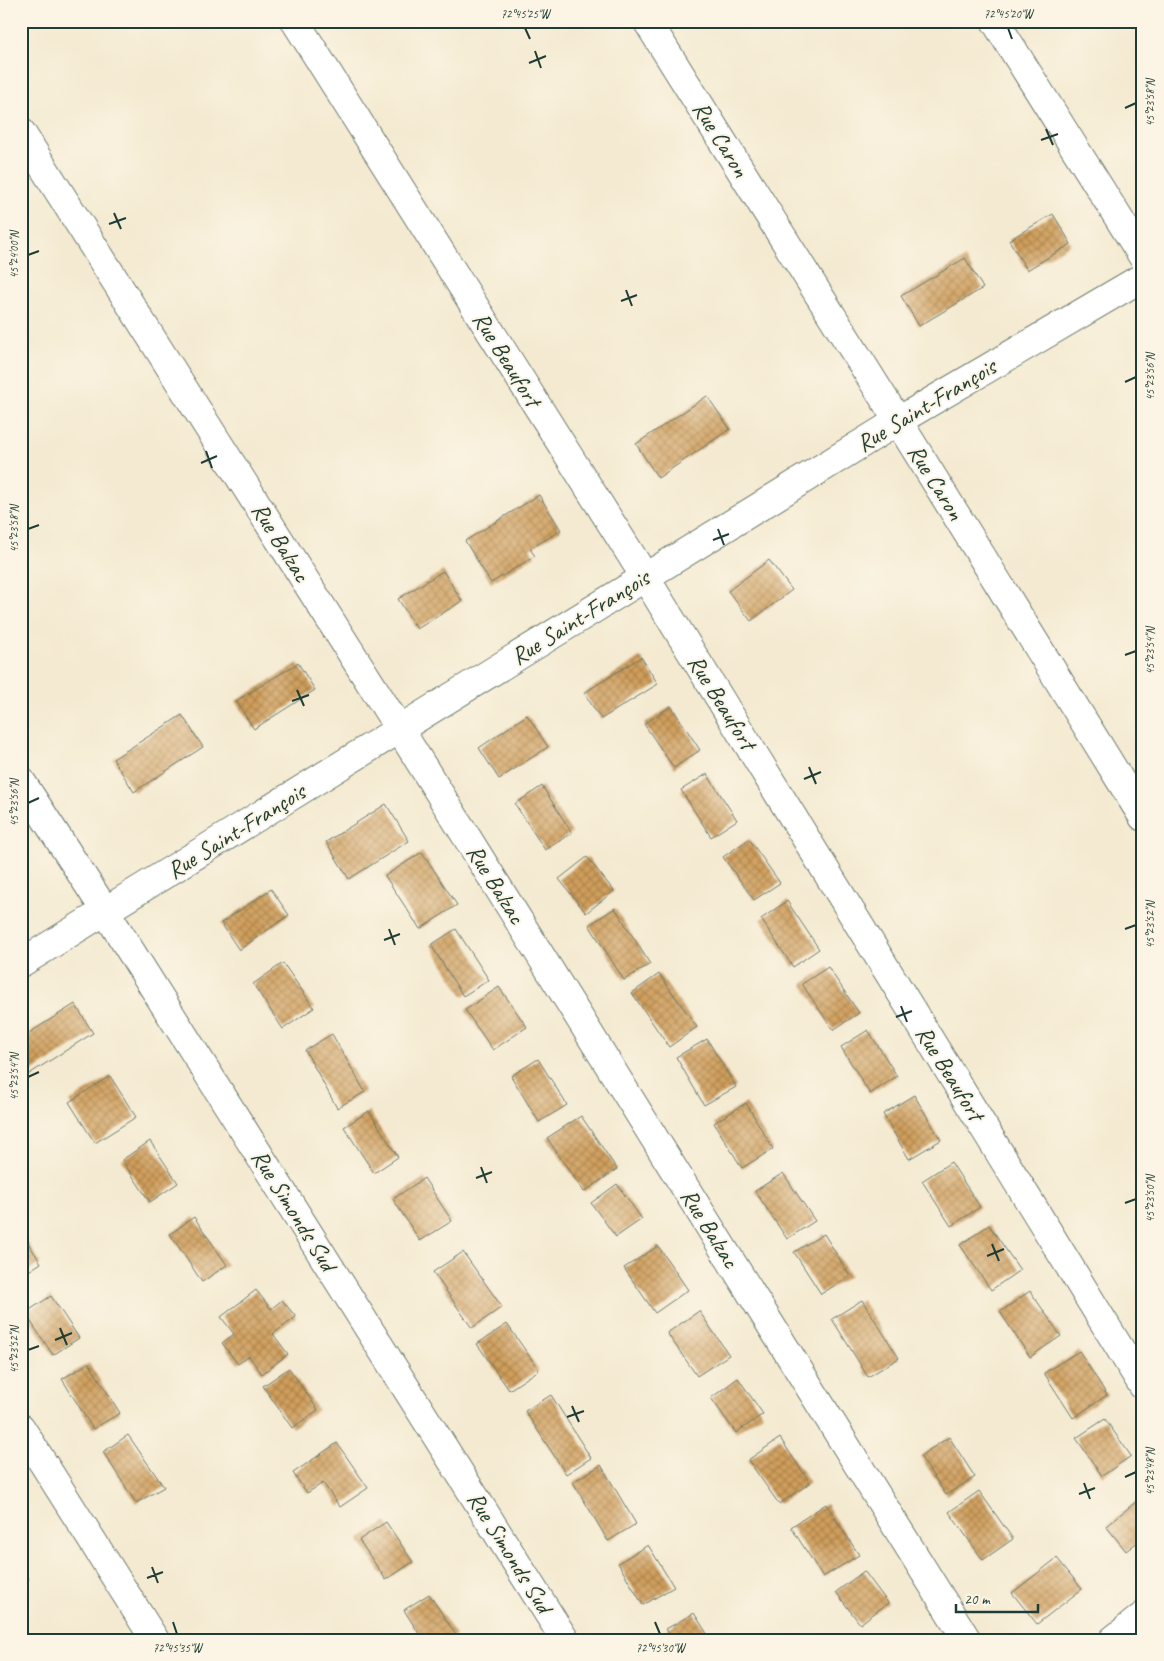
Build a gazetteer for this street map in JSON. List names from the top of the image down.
{
  "streets": {
    "street": [
      "Rue Caron",
      "Rue Beaufort",
      "Rue Saint-François",
      "Rue Balzac",
      "Rue Simonds Sud"
    ]
  },
  "crossings": [
    ["Rue Caron", "Rue Saint-François"],
    ["Rue Beaufort", "Rue Saint-François"],
    ["Rue Saint-François", "Rue Balzac"],
    ["Rue Saint-François", "Rue Simonds Sud"]
  ],
  "scale_bar": "20 m",
  "coordinates": [
    "72°45'25\"W",
    "72°45'20\"W",
    "45°23'58\"N",
    "45°24'00\"N",
    "45°23'56\"N",
    "45°23'54\"N",
    "45°23'52\"N",
    "45°23'50\"N",
    "45°23'48\"N",
    "72°45'35\"W",
    "72°45'30\"W"
  ]
}
